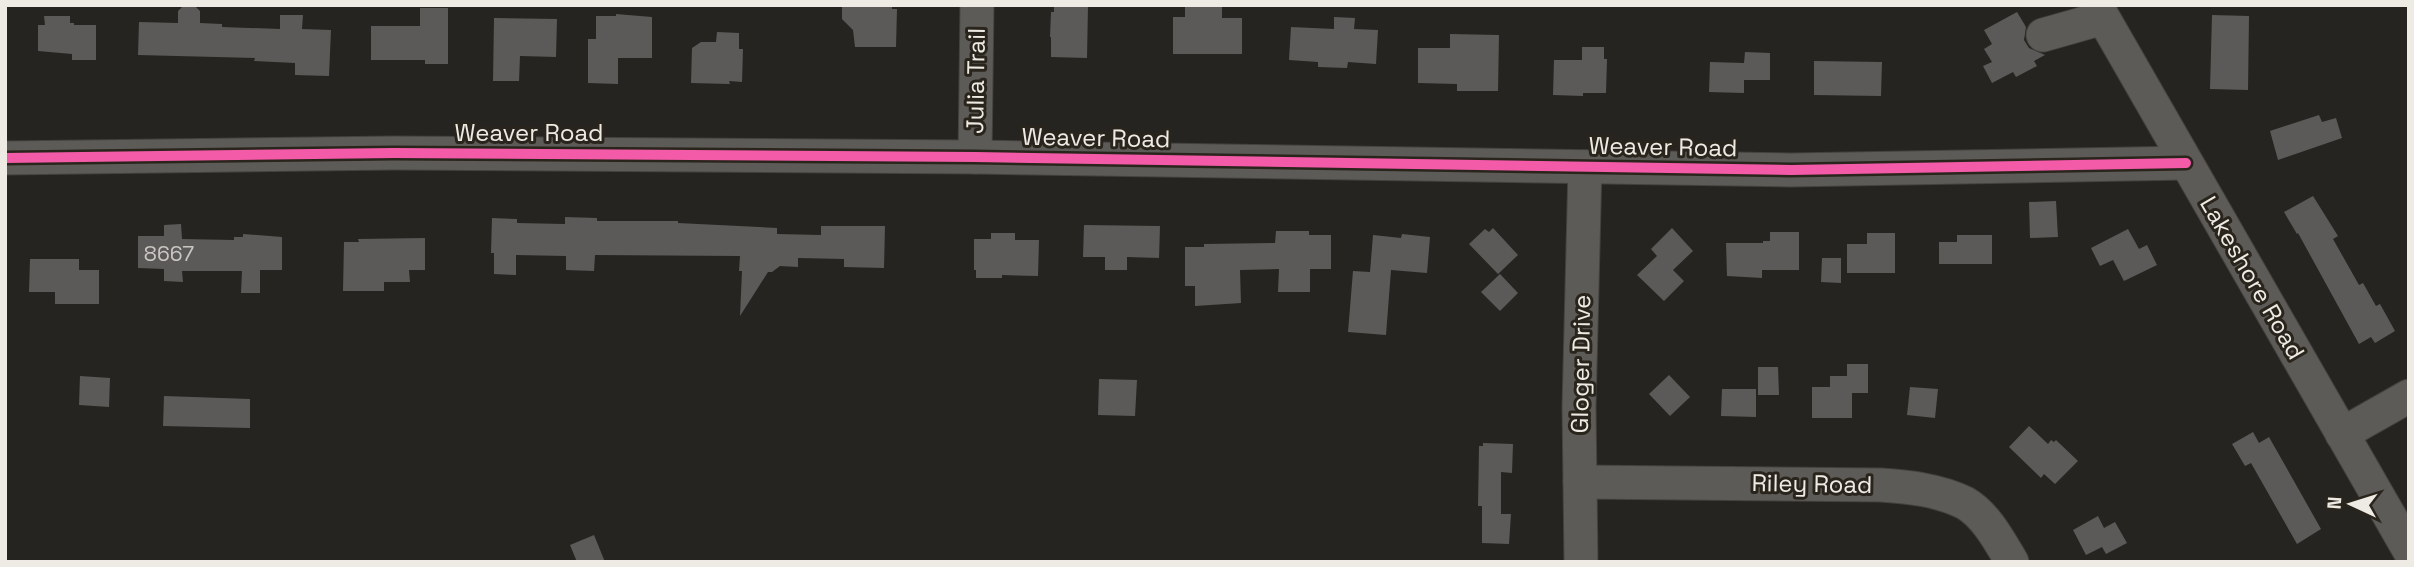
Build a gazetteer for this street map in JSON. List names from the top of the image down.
{
  "streets": {
    "street": [
      "Julia Trail",
      "Weaver Road",
      "Lakeshore Road",
      "Gloger Drive",
      "Riley Road"
    ]
  },
  "crossings": [
    ["Julia Trail", "Weaver Road"],
    ["Weaver Road", "Lakeshore Road"],
    ["Weaver Road", "Gloger Drive"],
    ["Gloger Drive", "Riley Road"]
  ],
  "house_numbers": ["8667"],
  "north": "left"
}
